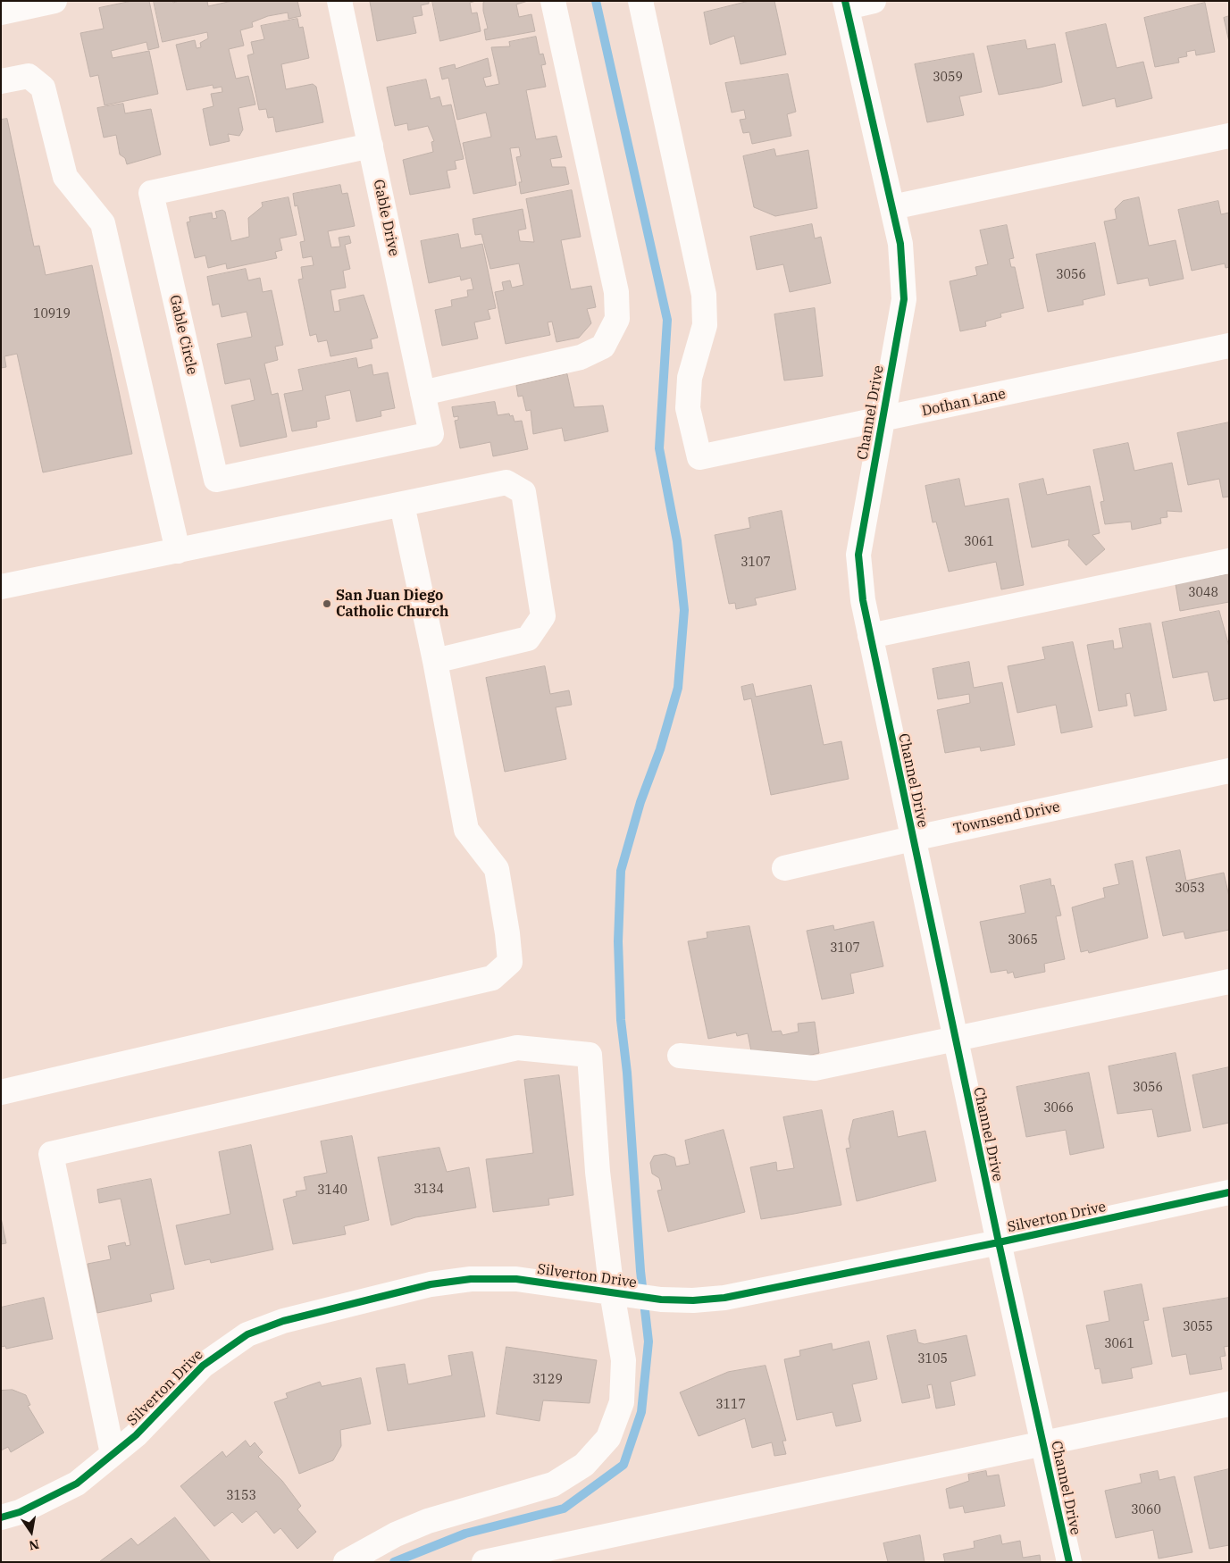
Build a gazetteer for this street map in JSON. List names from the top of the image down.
{
  "streets": {
    "street": [
      "Gable Drive",
      "Gable Circle",
      "Dothan Lane",
      "Channel Drive",
      "Townsend Drive",
      "Silverton Drive"
    ]
  },
  "crossings": [
    ["Gable Drive", "Gable Circle"],
    ["Dothan Lane", "Channel Drive"],
    ["Channel Drive", "Townsend Drive"],
    ["Channel Drive", "Silverton Drive"]
  ],
  "places": ["San Juan Diego Catholic Church"],
  "house_numbers": [
    "3059",
    "3056",
    "10919",
    "3061",
    "3107",
    "3048",
    "3053",
    "3065",
    "3107",
    "3056",
    "3066",
    "3134",
    "3140",
    "3055",
    "3061",
    "3105",
    "3129",
    "3117",
    "3153",
    "3060"
  ],
  "north": "bottom"
}
